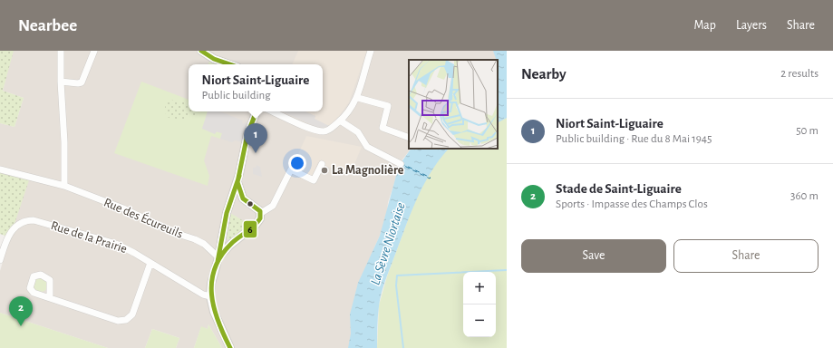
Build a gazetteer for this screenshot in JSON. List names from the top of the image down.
{
  "streets": {
    "street": ["Rue des Écureuils", "Rue de la Prairie"]
  },
  "water": ["La Sèvre Niortaise"],
  "places": ["La Magnolière"],
  "lines": ["transit line 6"],
  "page": {
    "header": "Nearbee",
    "nav": ["Map", "Layers", "Share"],
    "heading": ["Nearby", "2 results"],
    "popup": ["Niort Saint-Liguaire", "Public building"],
    "list": [
      {
        "mark": "1",
        "name": "Niort Saint-Liguaire",
        "note": "Public building · Rue du 8 Mai 1945",
        "value": "50 m"
      },
      {
        "mark": "2",
        "name": "Stade de Saint-Liguaire",
        "note": "Sports · Impasse des Champs Clos",
        "value": "360 m"
      }
    ],
    "pins": ["1", "2"],
    "buttons": ["Save", "Share"],
    "map_buttons": ["+", "−"]
  }
}
